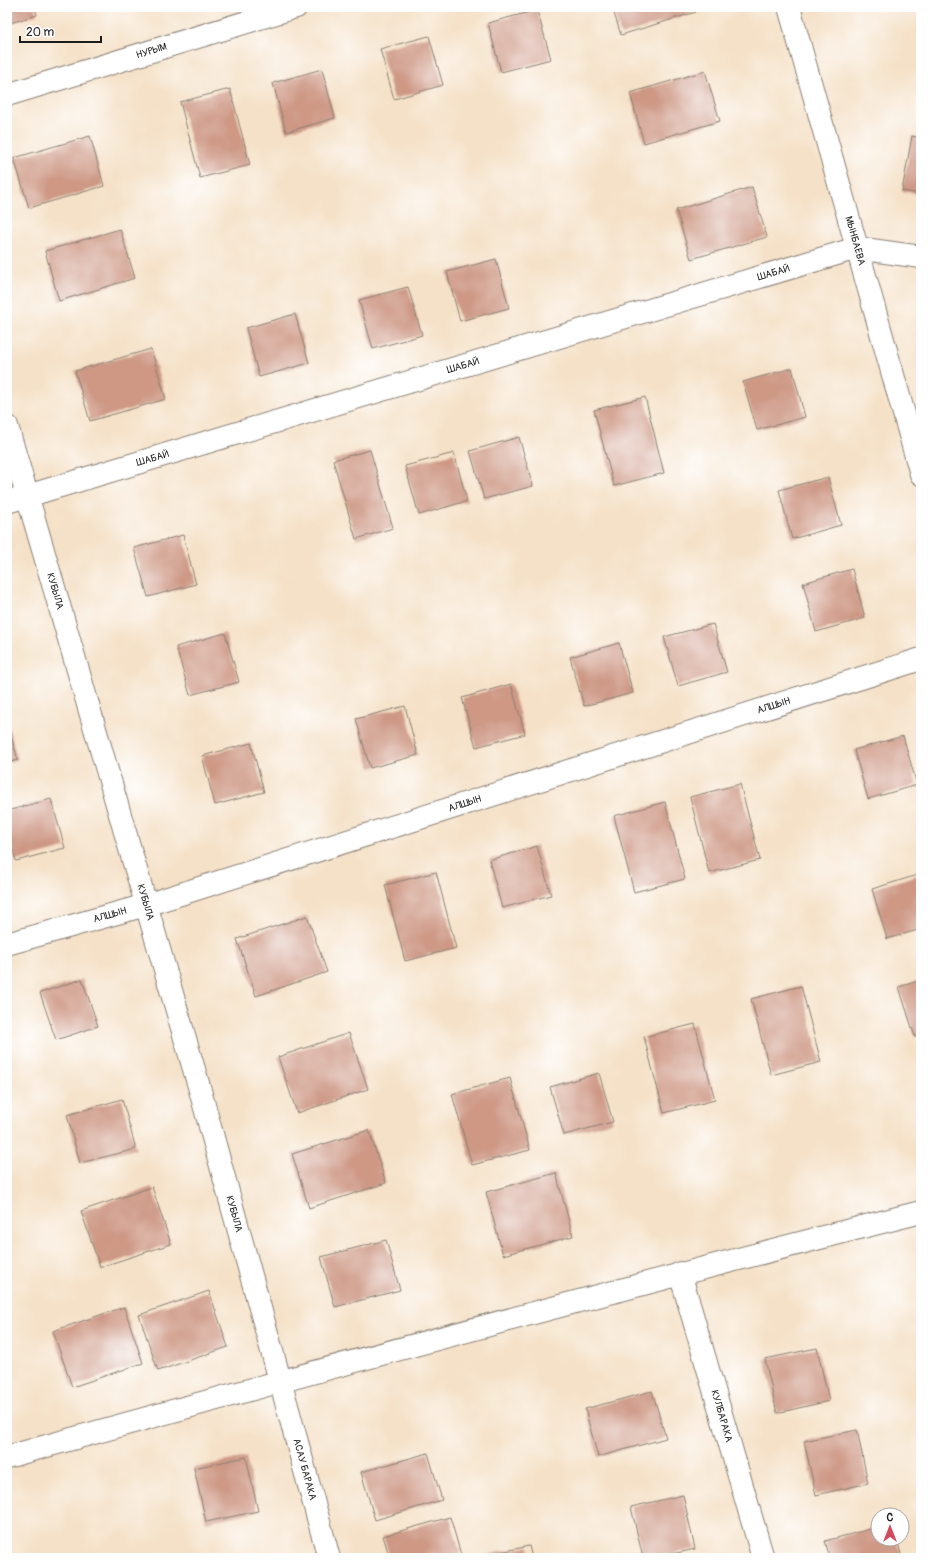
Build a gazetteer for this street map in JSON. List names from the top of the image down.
{
  "streets": {
    "street": [
      "НУРЫМ",
      "МЫНБАЕВА",
      "ШАБАЙ",
      "КУБЫЛА",
      "АЛШЫН",
      "КУЛБАРАКА",
      "АСАУ БАРАКА"
    ]
  },
  "crossings": [
    ["МЫНБАЕВА", "ШАБАЙ"],
    ["ШАБАЙ", "КУБЫЛА"],
    ["КУБЫЛА", "АЛШЫН"],
    ["КУБЫЛА", "АСАУ БАРАКА"]
  ],
  "scale_bar": "20 m",
  "north": "top"
}
